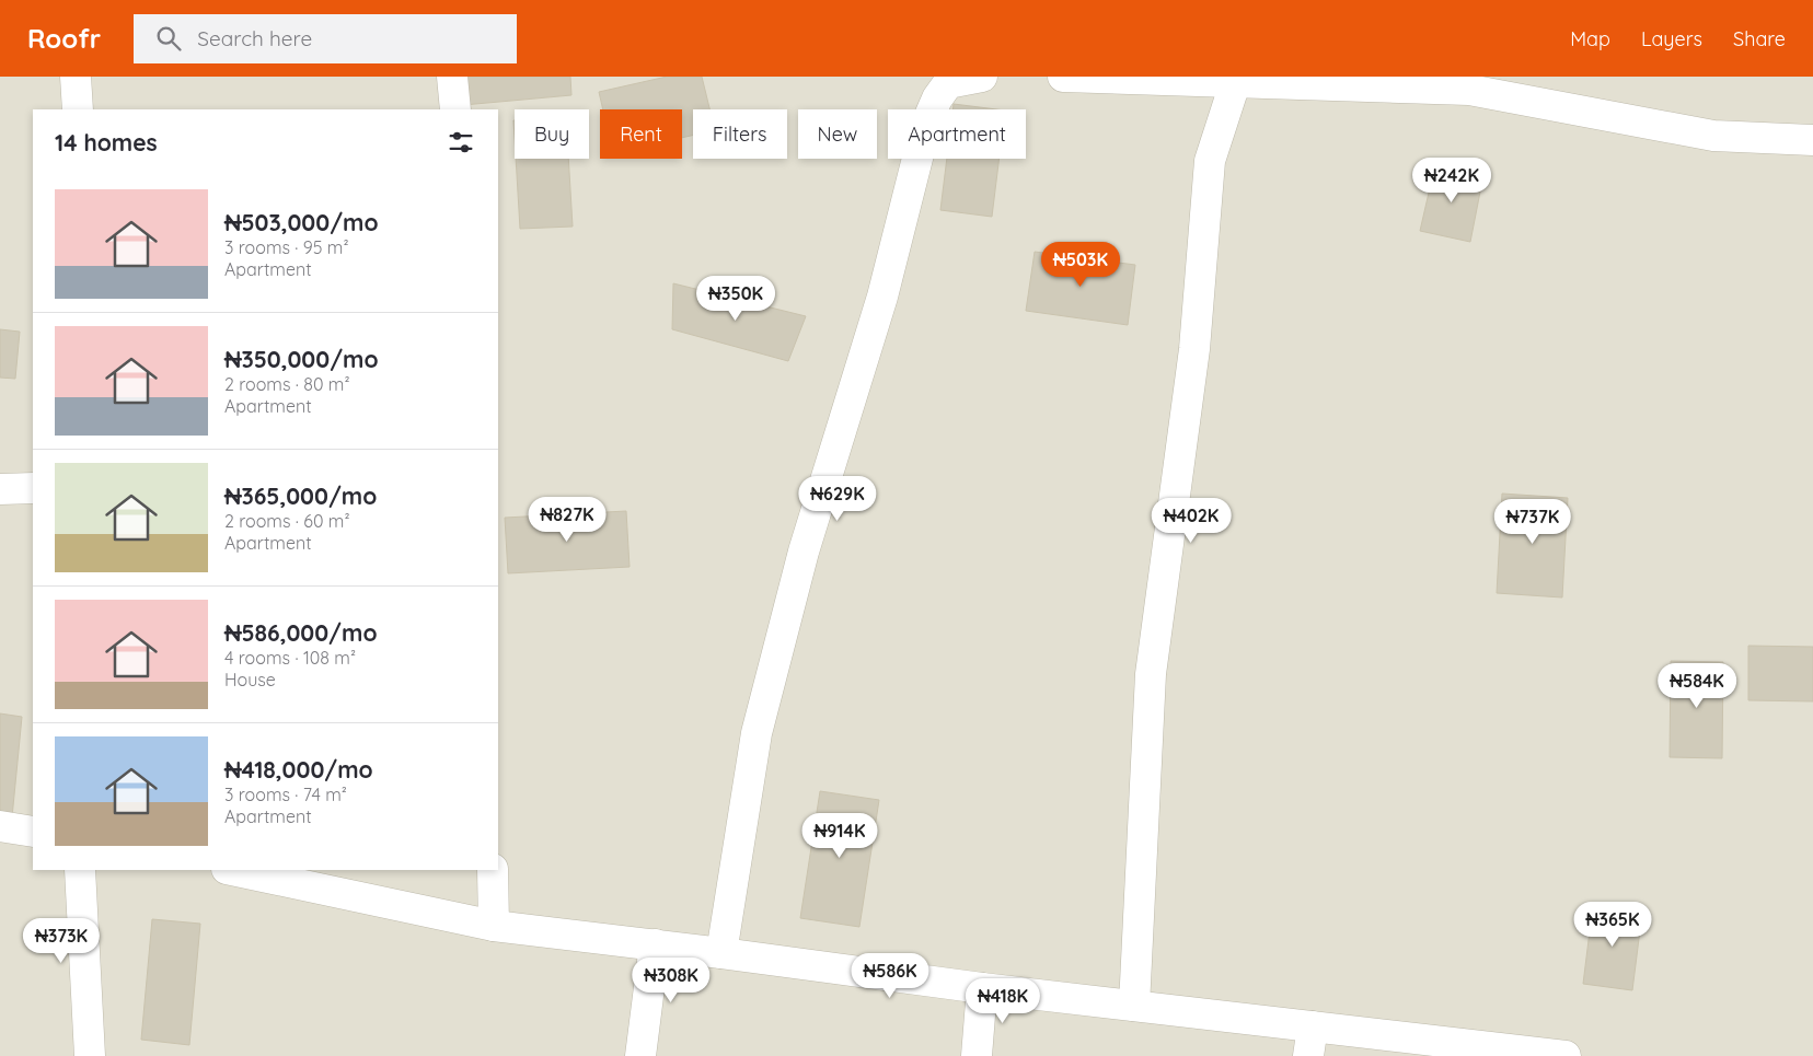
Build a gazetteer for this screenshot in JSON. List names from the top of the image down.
{
  "page": {
    "header": "Roofr",
    "search": "Search here",
    "nav": ["Map", "Layers", "Share"],
    "chip": [
      "Buy",
      "Rent",
      "Filters",
      "New",
      "Apartment"
    ],
    "heading": "14 homes",
    "price": [
      "₦242K",
      "₦503K",
      "₦350K",
      "₦629K",
      "₦827K",
      "₦402K",
      "₦737K",
      "₦584K",
      "₦914K",
      "₦365K",
      "₦373K",
      "₦586K",
      "₦308K",
      "₦418K"
    ],
    "list": [
      {
        "name": "₦503,000/mo",
        "note": "3 rooms · 95 m² · Apartment"
      },
      {
        "name": "₦350,000/mo",
        "note": "2 rooms · 80 m² · Apartment"
      },
      {
        "name": "₦365,000/mo",
        "note": "2 rooms · 60 m² · Apartment"
      },
      {
        "name": "₦586,000/mo",
        "note": "4 rooms · 108 m² · House"
      },
      {
        "name": "₦418,000/mo",
        "note": "3 rooms · 74 m² · Apartment"
      }
    ]
  }
}
